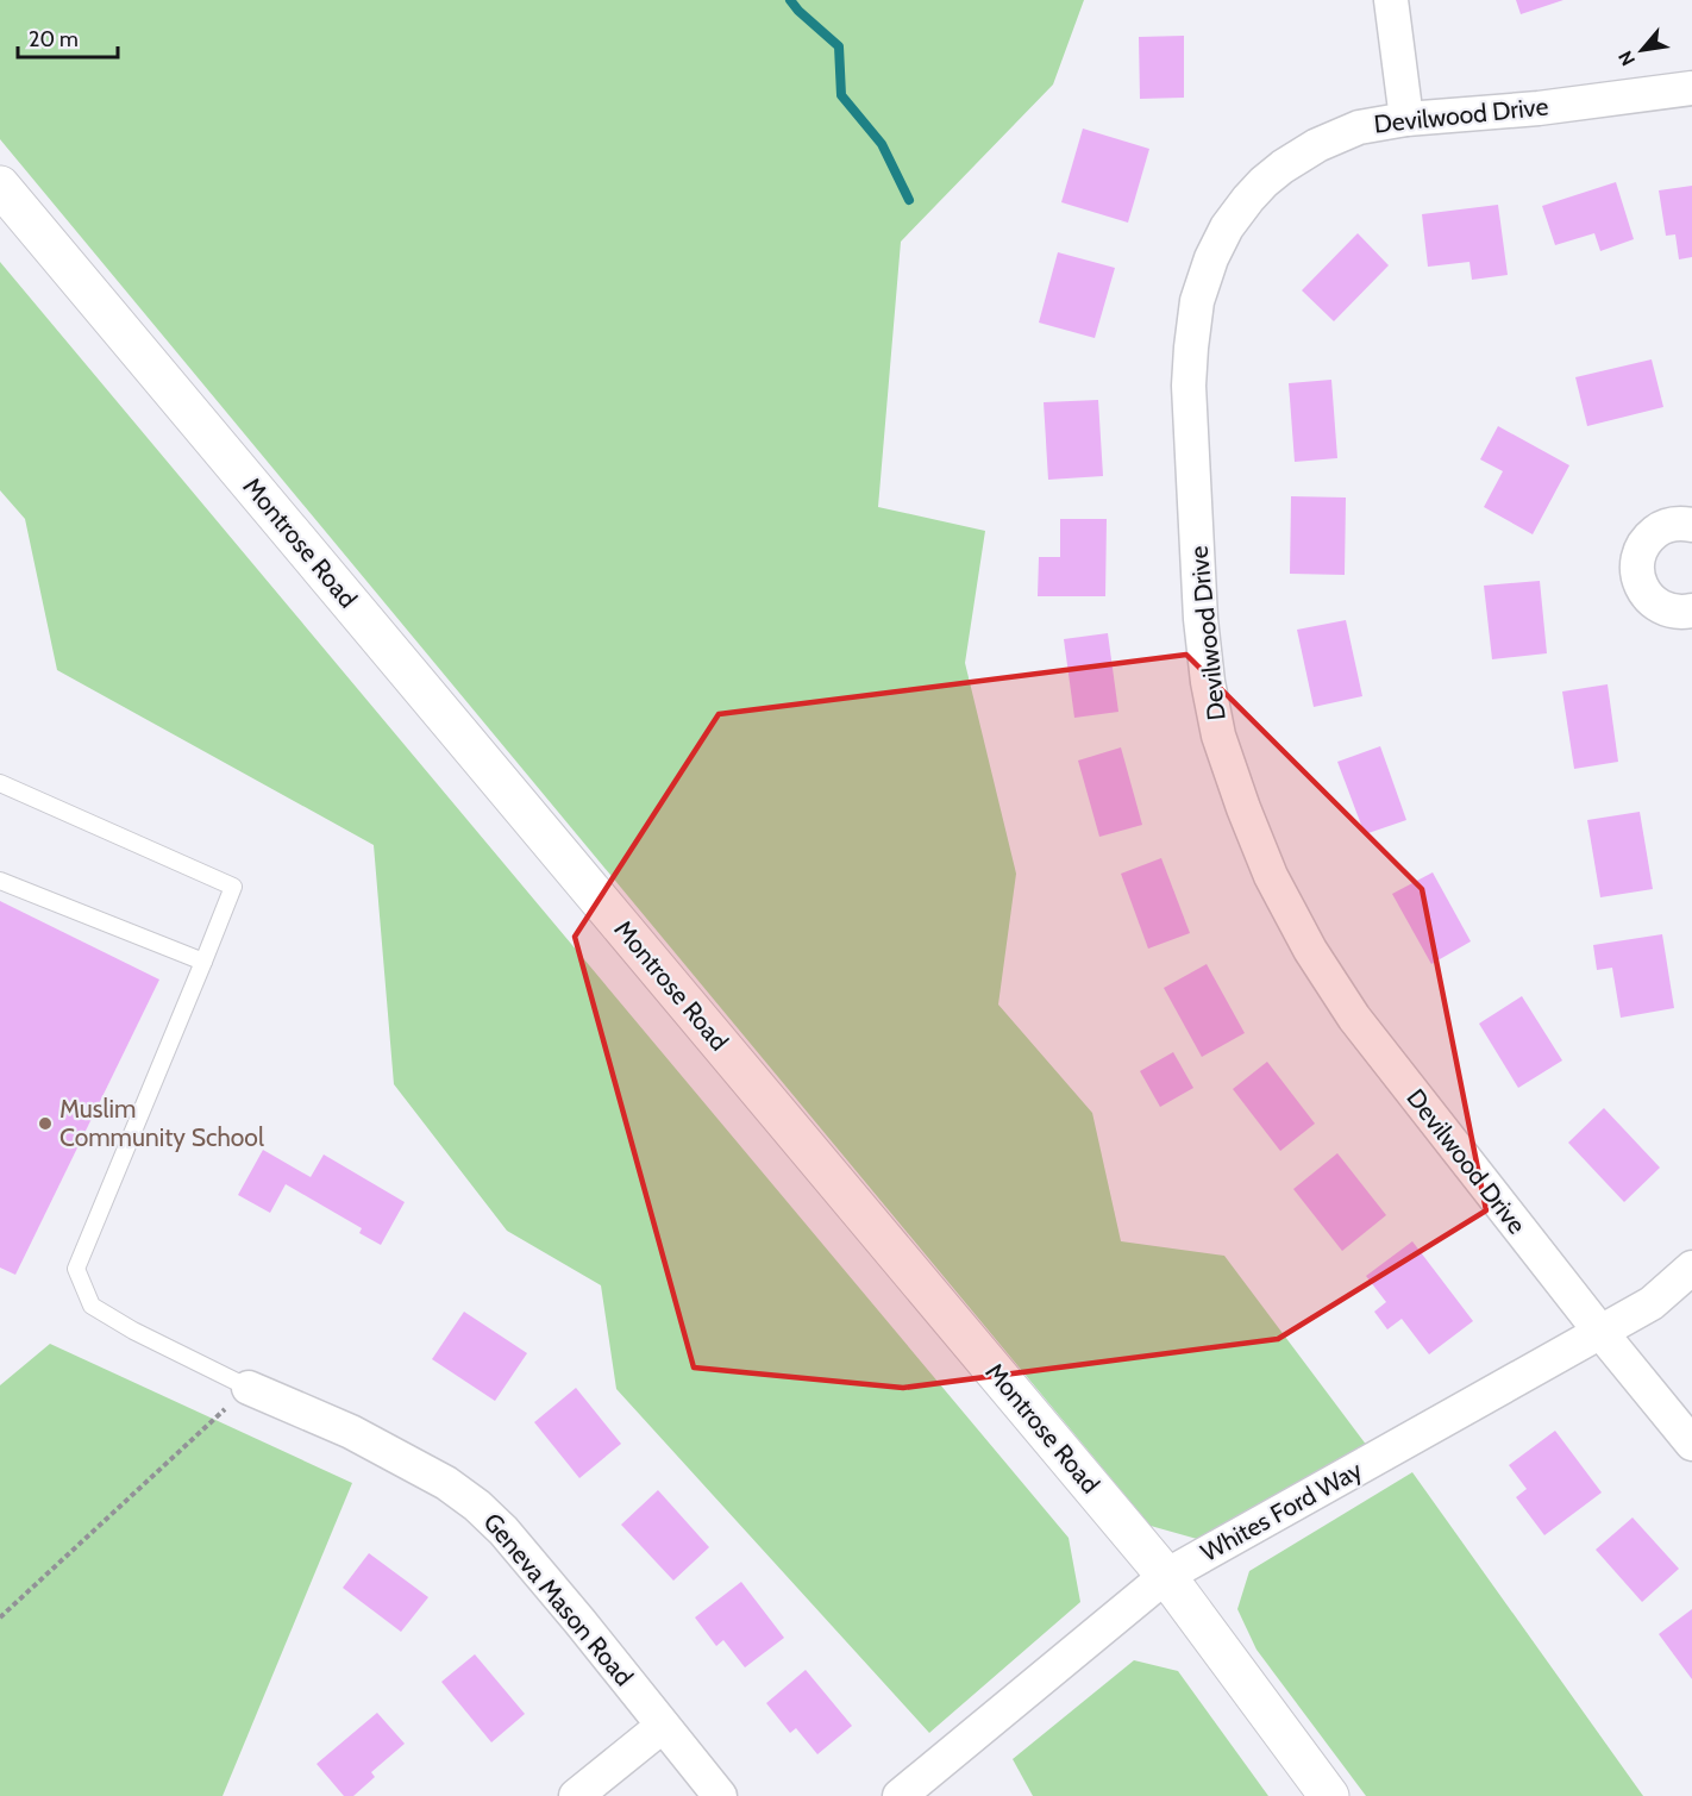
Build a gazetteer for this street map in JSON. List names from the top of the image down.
{
  "streets": {
    "main road": ["Montrose Road"],
    "street": ["Devilwood Drive", "Whites Ford Way", "Geneva Mason Road"]
  },
  "crossings": [
    ["Devilwood Drive", "Whites Ford Way"],
    ["Montrose Road", "Whites Ford Way"]
  ],
  "places": ["Muslim Community School"],
  "scale_bar": "20 m",
  "north": "bottom left"
}
